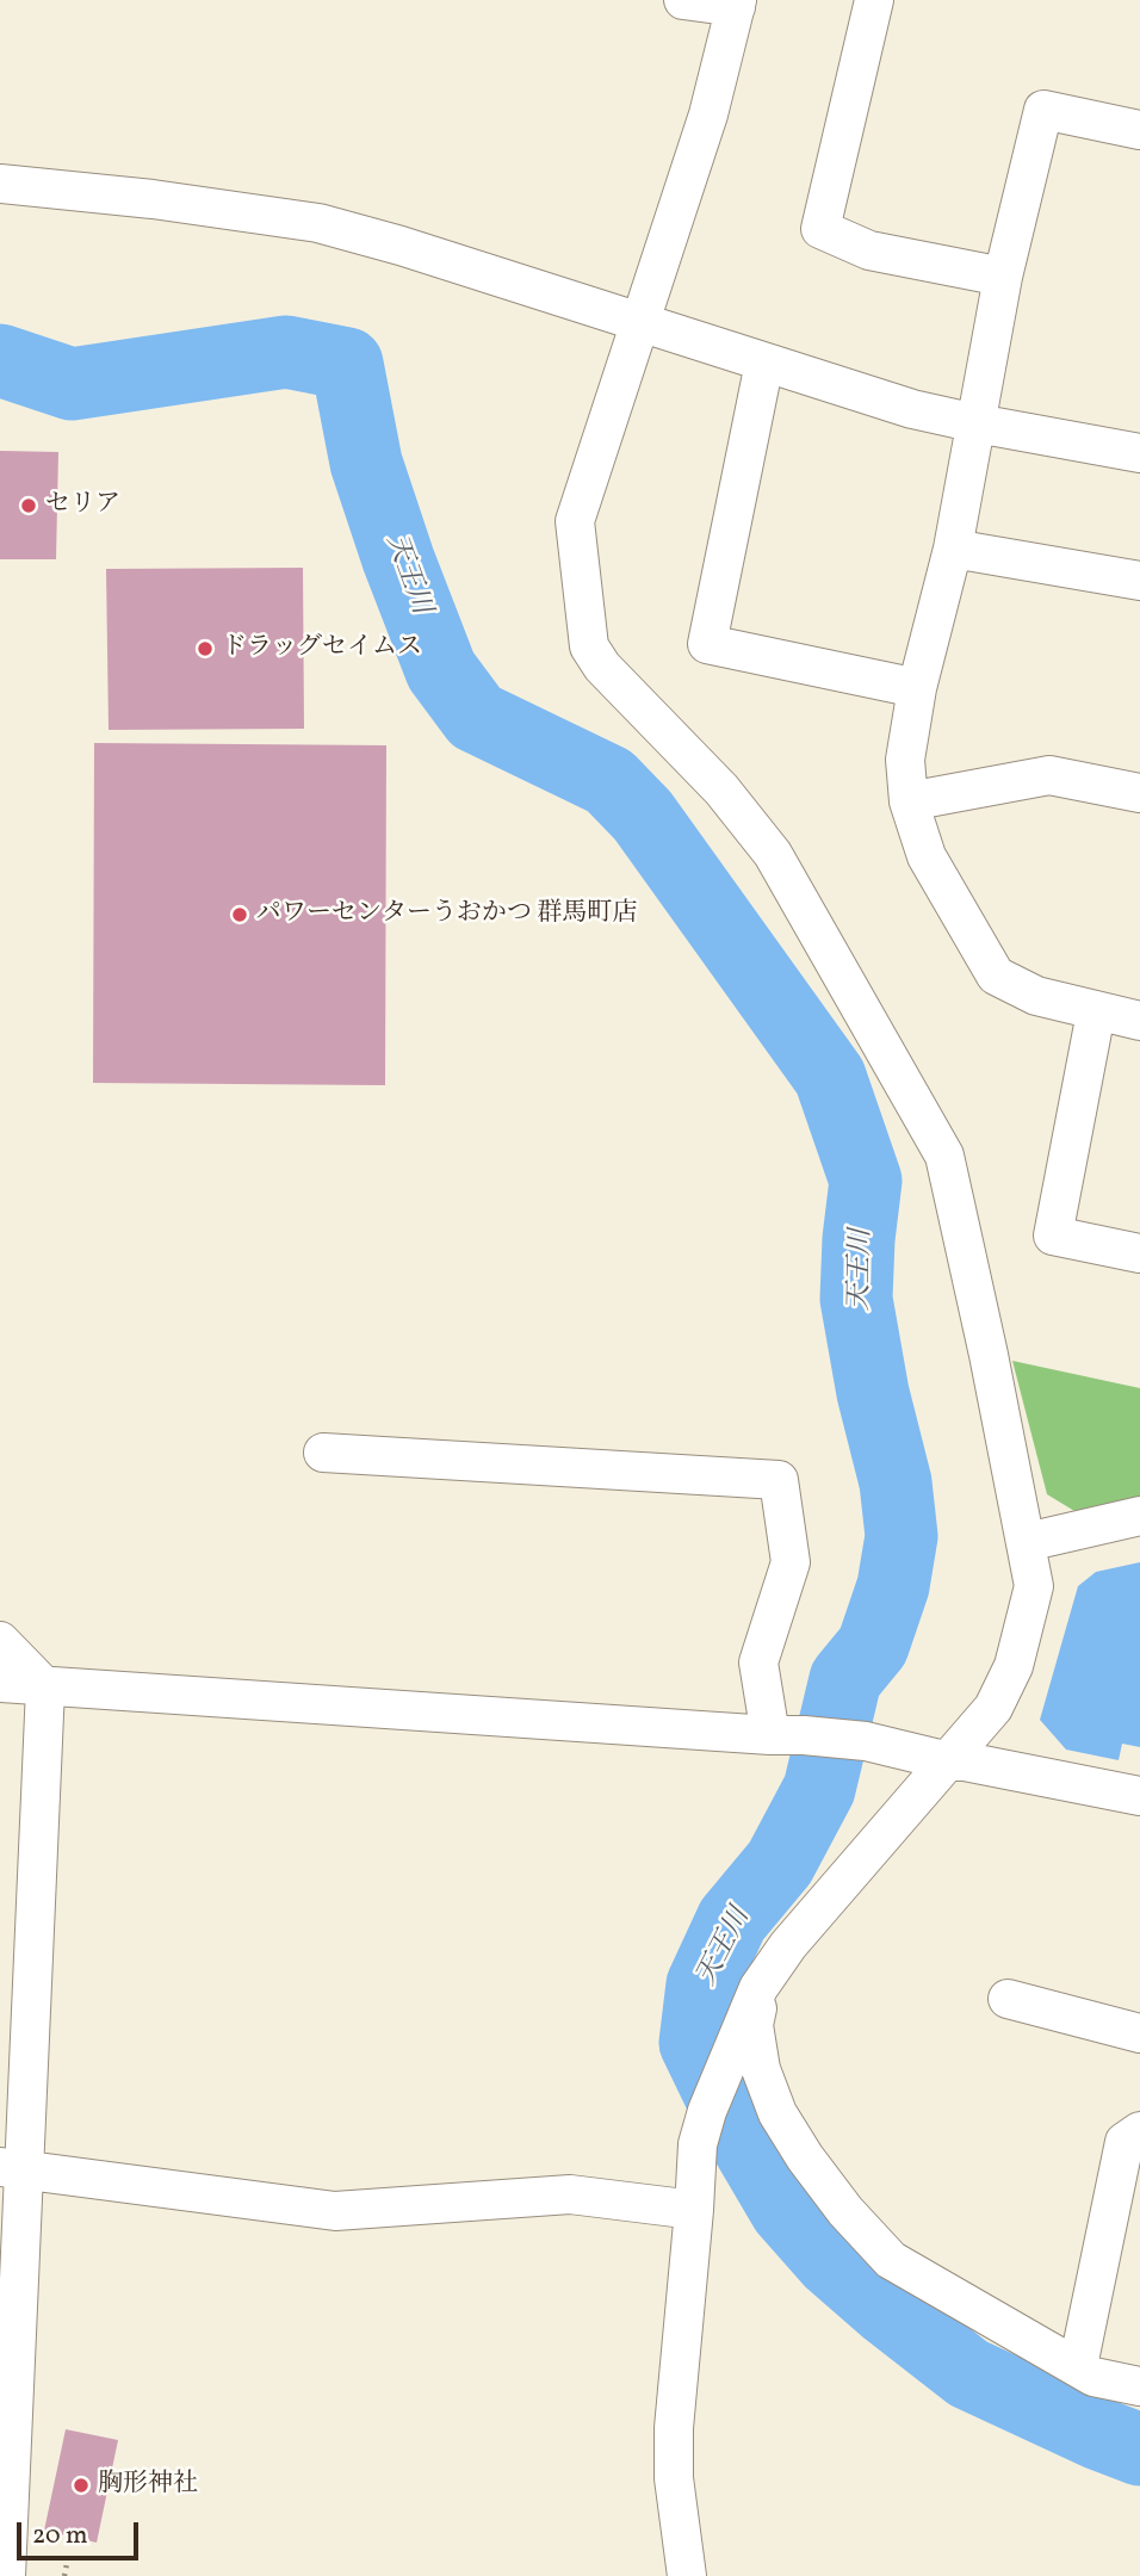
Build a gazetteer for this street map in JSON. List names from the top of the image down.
{
  "water": ["天王川"],
  "places": [
    "セリア",
    "ドラッグセイムス",
    "パワーセンターうおかつ 群馬町店",
    "胸形神社"
  ],
  "scale_bar": "20 m"
}
